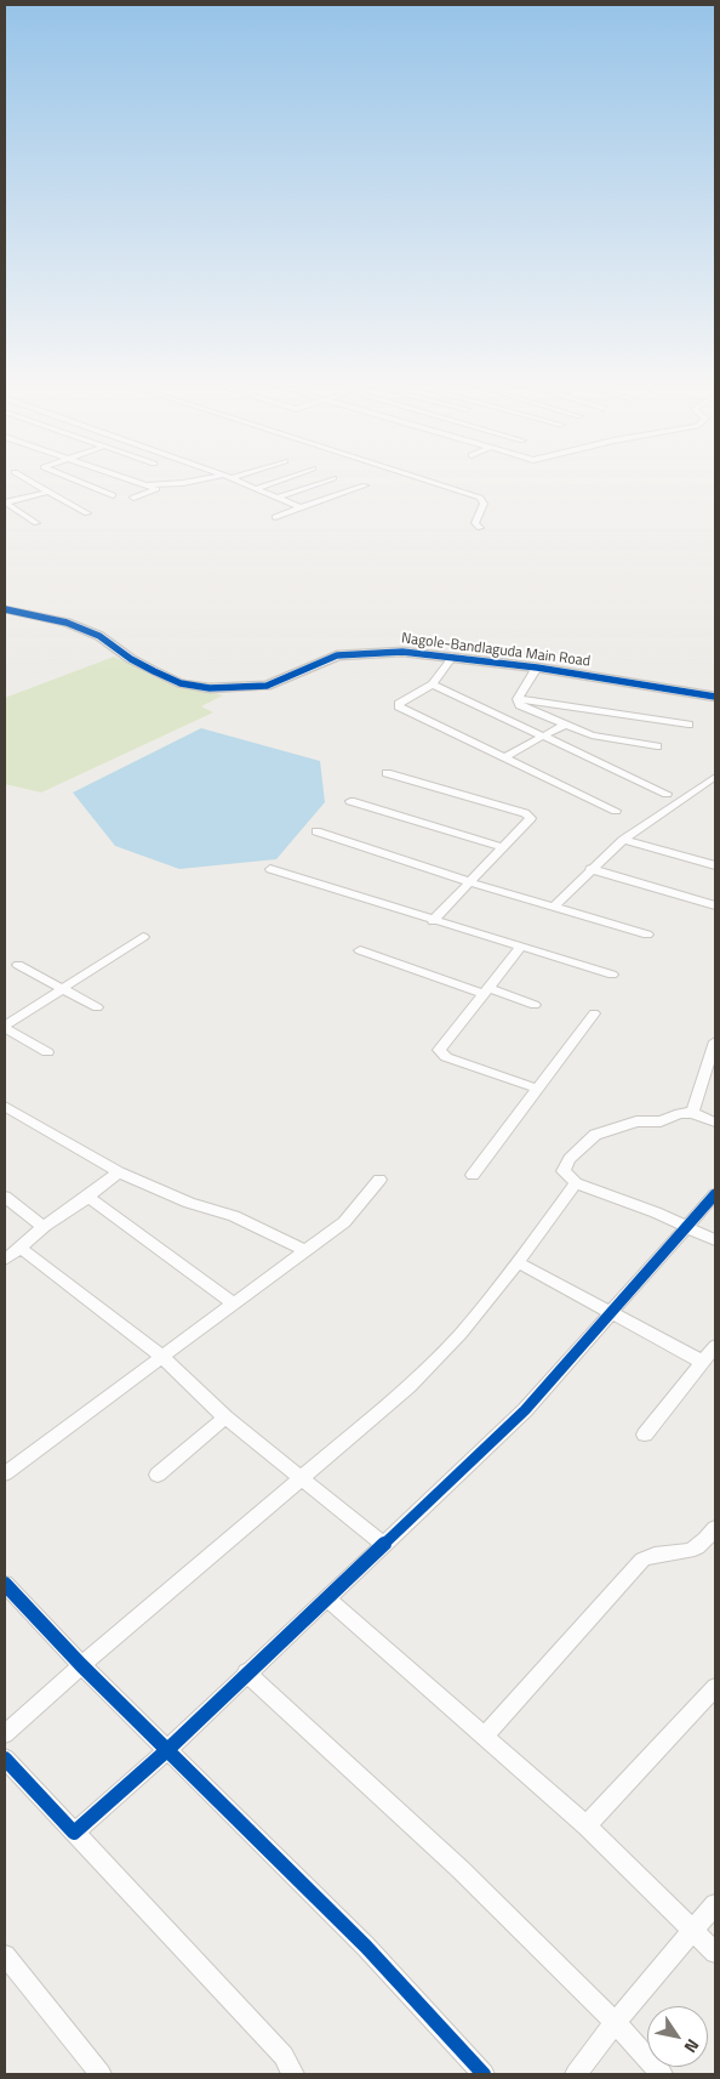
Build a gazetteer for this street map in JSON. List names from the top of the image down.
{
  "streets": {
    "street": ["Nagole-Bandlaguda Main Road"]
  },
  "north": "bottom right"
}
